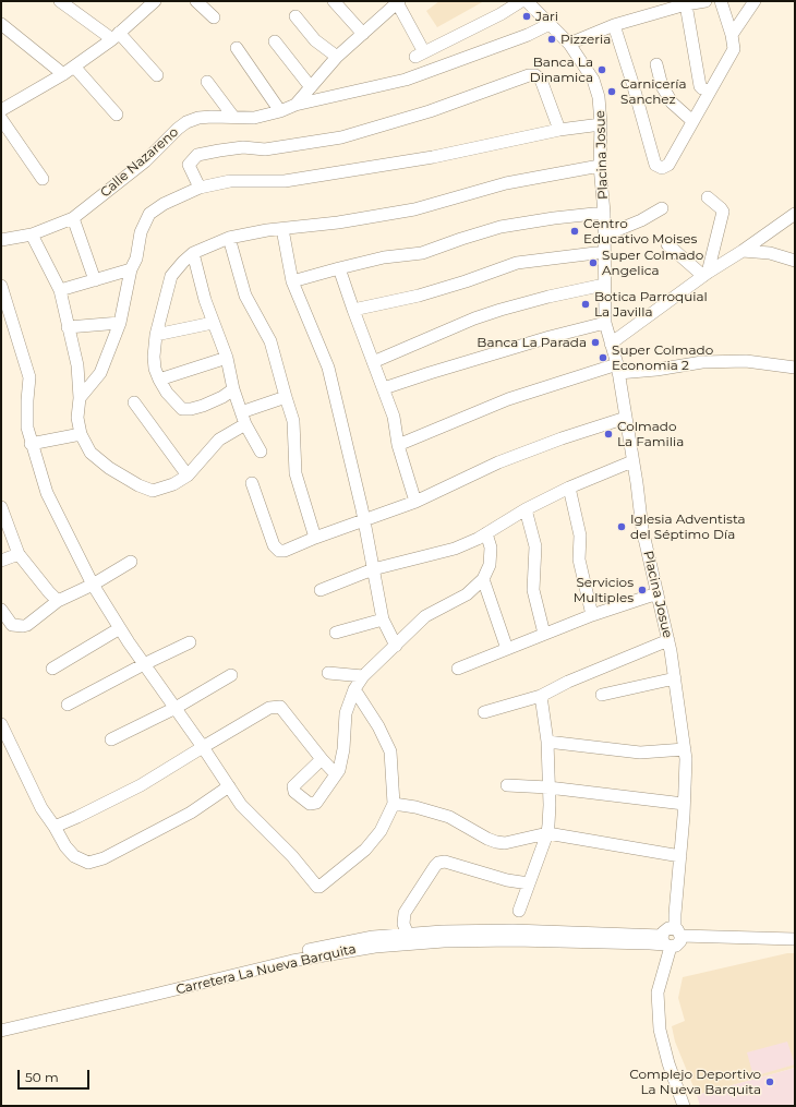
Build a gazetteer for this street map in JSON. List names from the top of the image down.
{
  "streets": {
    "street": ["Placina Josue", "Calle Nazareno", "Carretera La Nueva Barquita"]
  },
  "places": [
    "Jari",
    "Pizzeria",
    "Banca La Dinamica",
    "Carnicería Sanchez",
    "Centro Educativo Moises",
    "Super Colmado Angelica",
    "Botica Parroquial La Javilla",
    "Banca La Parada",
    "Super Colmado Economia 2",
    "Colmado La Familia",
    "Iglesia Adventista del Séptimo Día",
    "Servicios Multiples",
    "Complejo Deportivo La Nueva Barquita"
  ],
  "scale_bar": "50 m"
}
